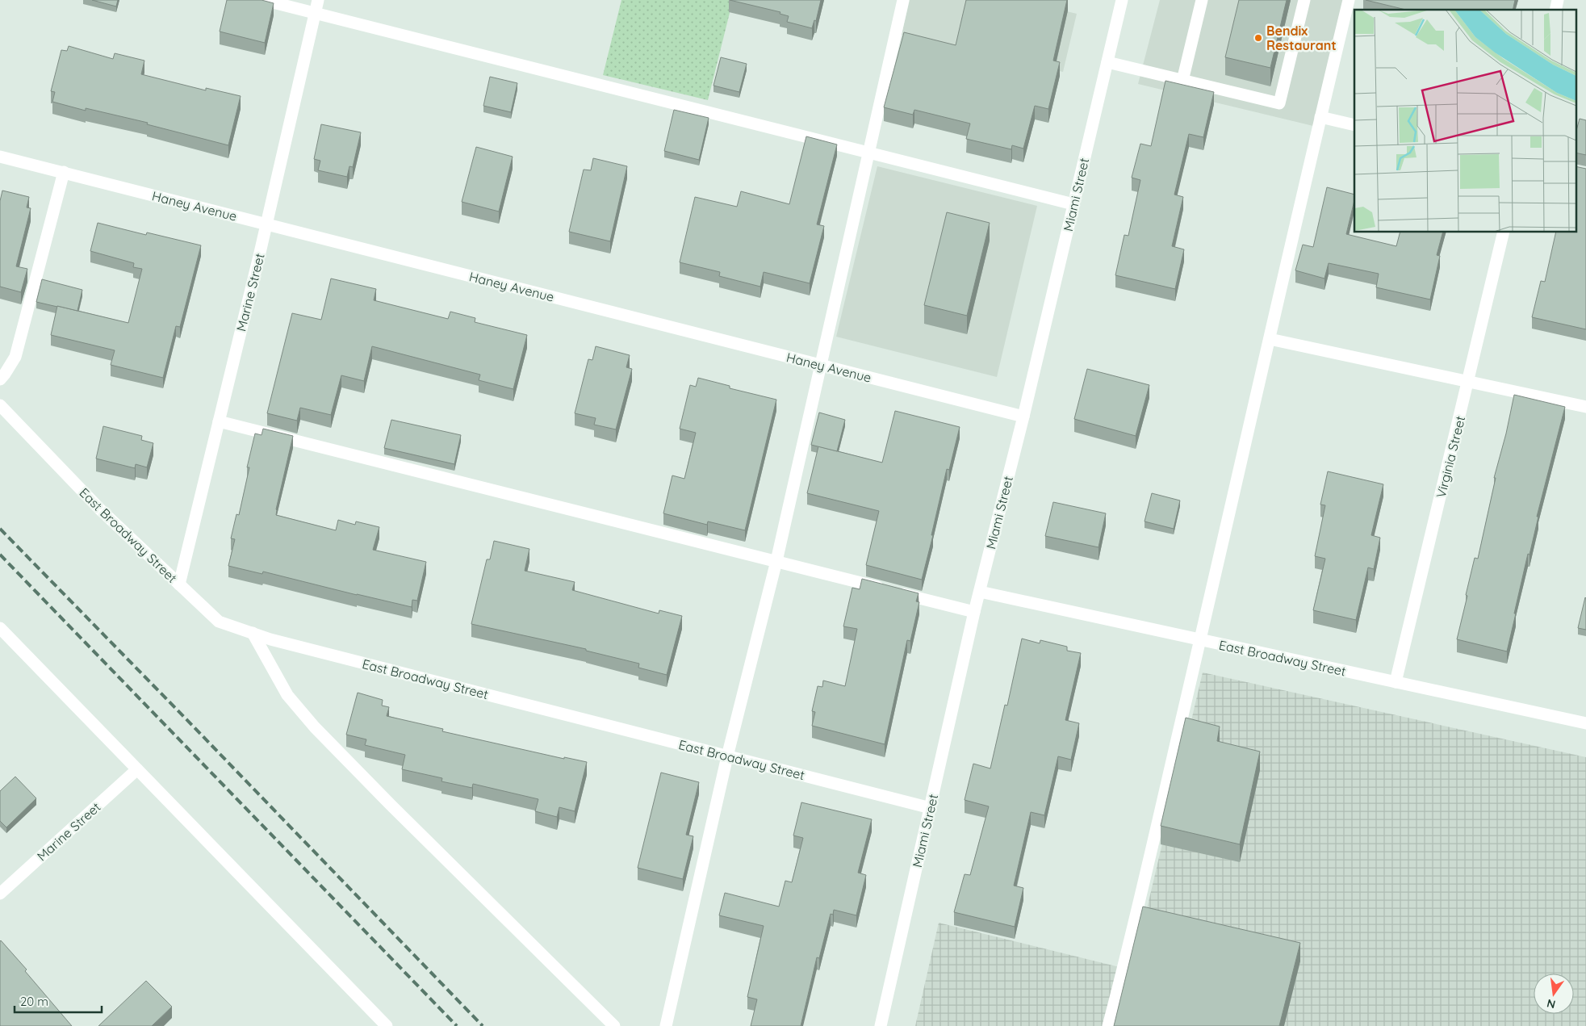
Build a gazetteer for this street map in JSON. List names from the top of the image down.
{
  "streets": {
    "street": [
      "Miami Street",
      "Haney Avenue",
      "Marine Street",
      "Virginia Street",
      "East Broadway Street"
    ]
  },
  "crossings": [
    ["Miami Street", "Haney Avenue"],
    ["Miami Street", "East Broadway Street"],
    ["Haney Avenue", "Marine Street"],
    ["Marine Street", "East Broadway Street"],
    ["Virginia Street", "East Broadway Street"]
  ],
  "places": ["Bendix Restaurant"],
  "scale_bar": "20 m",
  "north": "bottom"
}
